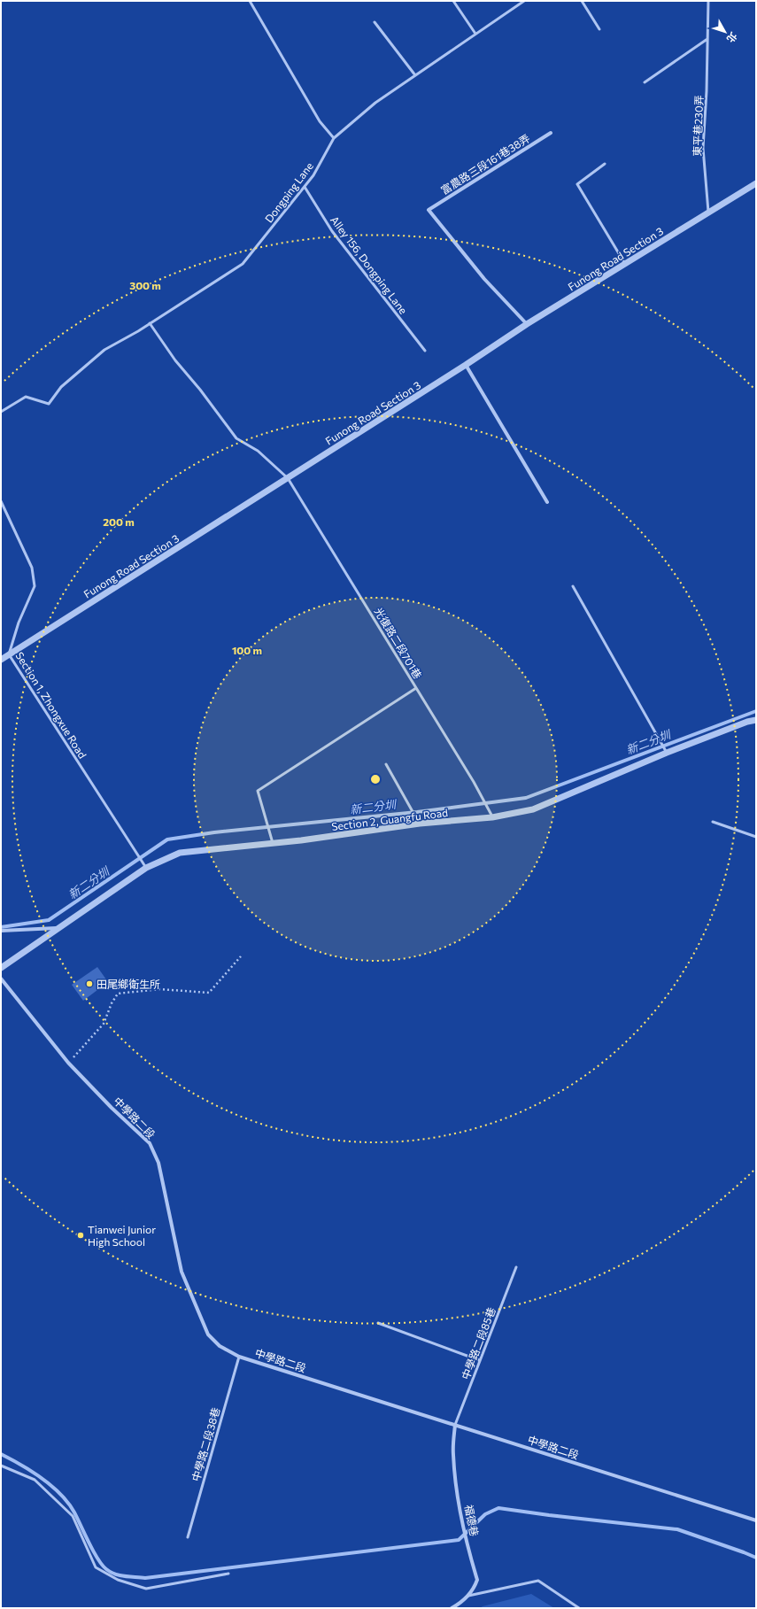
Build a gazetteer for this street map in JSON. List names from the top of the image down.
{
  "streets": {
    "street": [
      "富農路三段161巷38弄",
      "Funong Road Section 3",
      "Section 2, Guangfu Road",
      "中學路二段",
      "福德巷"
    ],
    "lane": [
      "東平巷230弄",
      "Dongping Lane",
      "Alley 156, Dongping Lane",
      "光復路二段701巷",
      "Section 1, Zhongxue Road",
      "中學路二段85巷",
      "中學路二段38巷"
    ]
  },
  "crossings": [
    ["東平巷230弄", "Funong Road Section 3"],
    ["富農路三段161巷38弄", "Funong Road Section 3"],
    ["Dongping Lane", "Alley 156, Dongping Lane"],
    ["Dongping Lane", "光復路二段701巷"],
    ["Funong Road Section 3", "光復路二段701巷"],
    ["Funong Road Section 3", "Section 1, Zhongxue Road"],
    ["光復路二段701巷", "Section 2, Guangfu Road"],
    ["Section 1, Zhongxue Road", "Section 2, Guangfu Road"],
    ["中學路二段", "中學路二段85巷"],
    ["中學路二段", "中學路二段38巷"],
    ["中學路二段", "福德巷"],
    ["中學路二段85巷", "福德巷"]
  ],
  "water": ["新二分圳"],
  "places": ["田尾鄉衛生所", "Tianwei Junior High School"],
  "north": "bottom right",
  "rings": ["300 m", "200 m", "100 m"]
}
